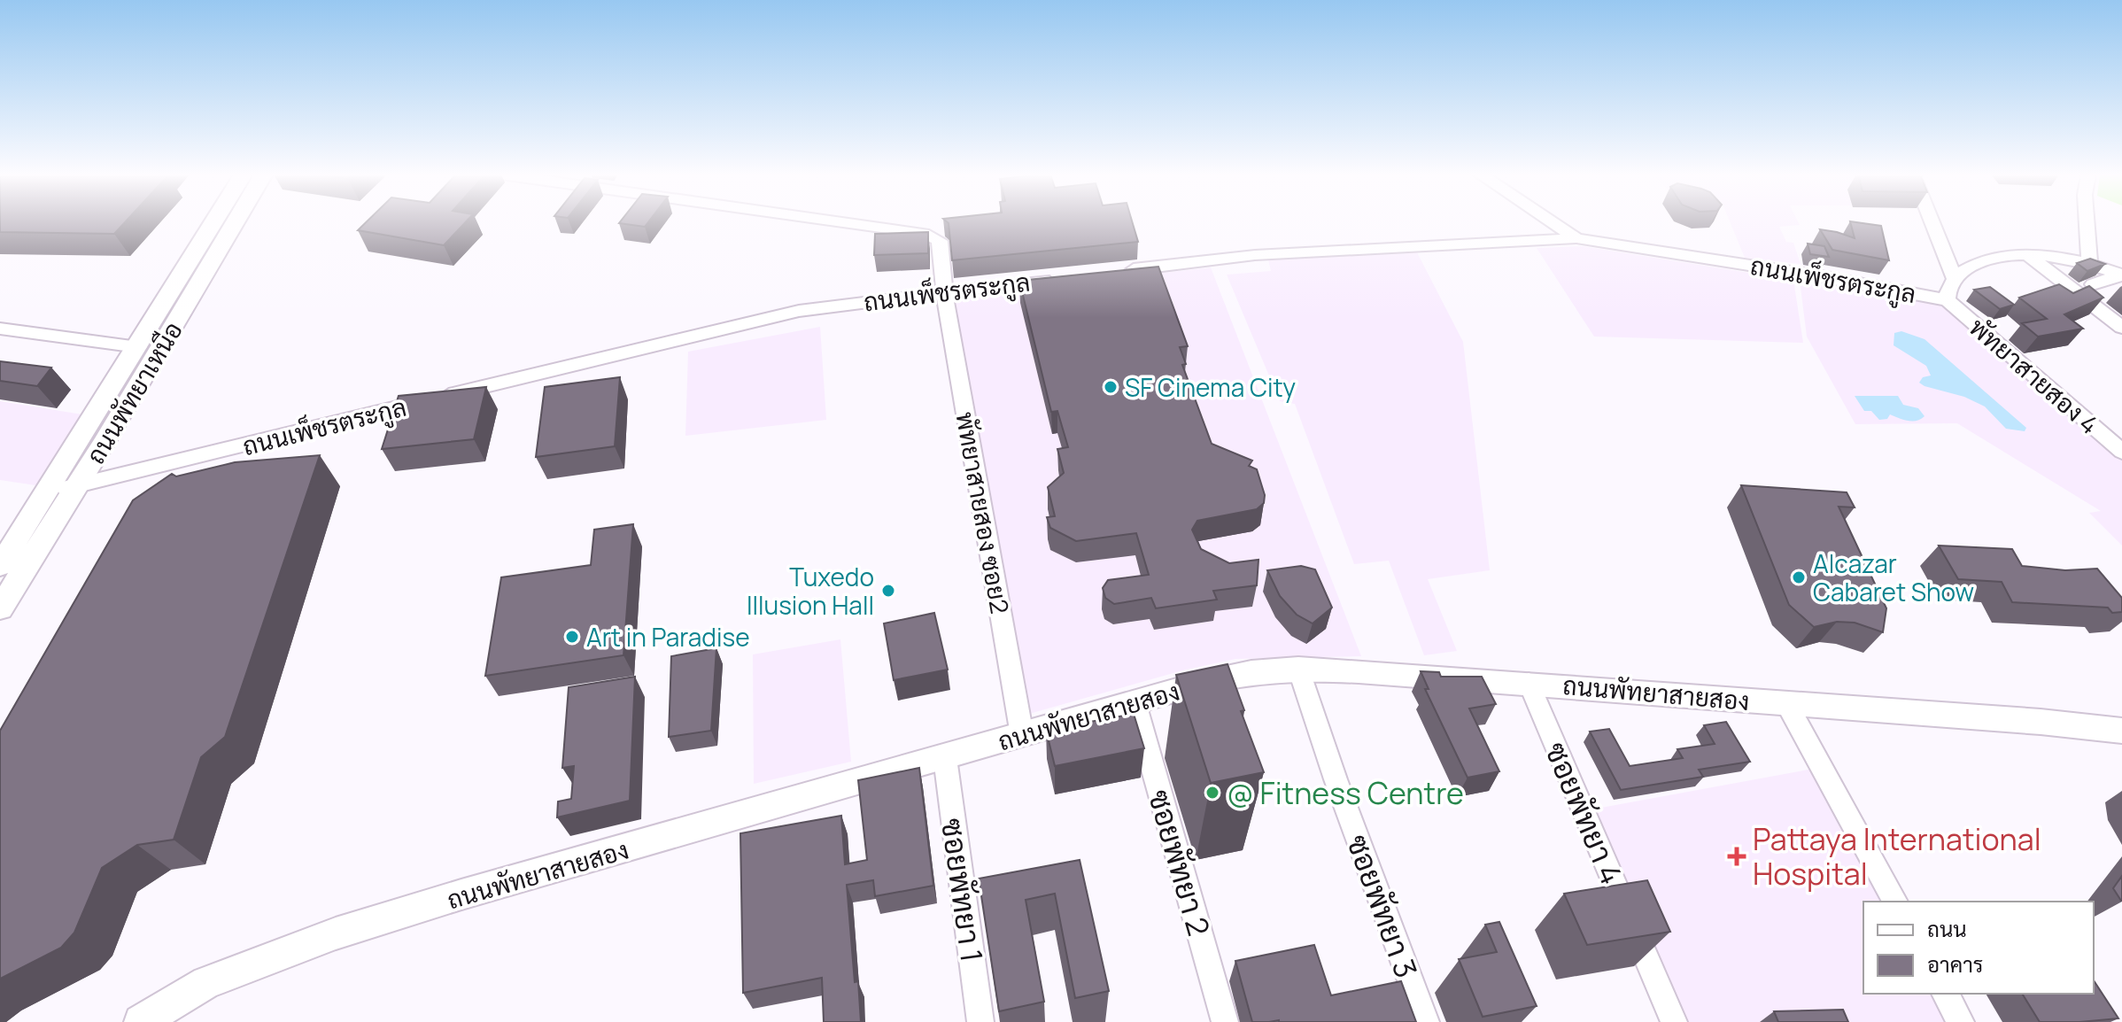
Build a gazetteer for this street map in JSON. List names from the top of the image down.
{
  "streets": {
    "main road": ["ถนนพัทยาเหนือ", "ถนนพัทยาสายสอง"],
    "street": [
      "ถนนเพ็ชรตระกูล",
      "พัทยาสายสอง 4",
      "พัทยาสายสอง ซอย2",
      "ซอยพัทยา 4",
      "ซอยพัทยา 2",
      "ซอยพัทยา 1",
      "ซอยพัทยา 3"
    ]
  },
  "crossings": [
    ["ถนนเพ็ชรตระกูล", "พัทยาสายสอง 4"],
    ["ถนนเพ็ชรตระกูล", "ถนนพัทยาเหนือ"],
    ["ถนนเพ็ชรตระกูล", "พัทยาสายสอง ซอย2"],
    ["พัทยาสายสอง ซอย2", "ถนนพัทยาสายสอง"],
    ["ถนนพัทยาสายสอง", "ซอยพัทยา 4"],
    ["ถนนพัทยาสายสอง", "ซอยพัทยา 2"],
    ["ถนนพัทยาสายสอง", "ซอยพัทยา 1"],
    ["ถนนพัทยาสายสอง", "ซอยพัทยา 3"]
  ],
  "places": {
    "other": [
      "SF Cinema City",
      "Alcazar Cabaret Show",
      "Tuxedo Illusion Hall",
      "Art in Paradise",
      "@ Fitness Centre"
    ],
    "health": ["Pattaya International Hospital"]
  },
  "legend": ["ถนน", "อาคาร"]
}
